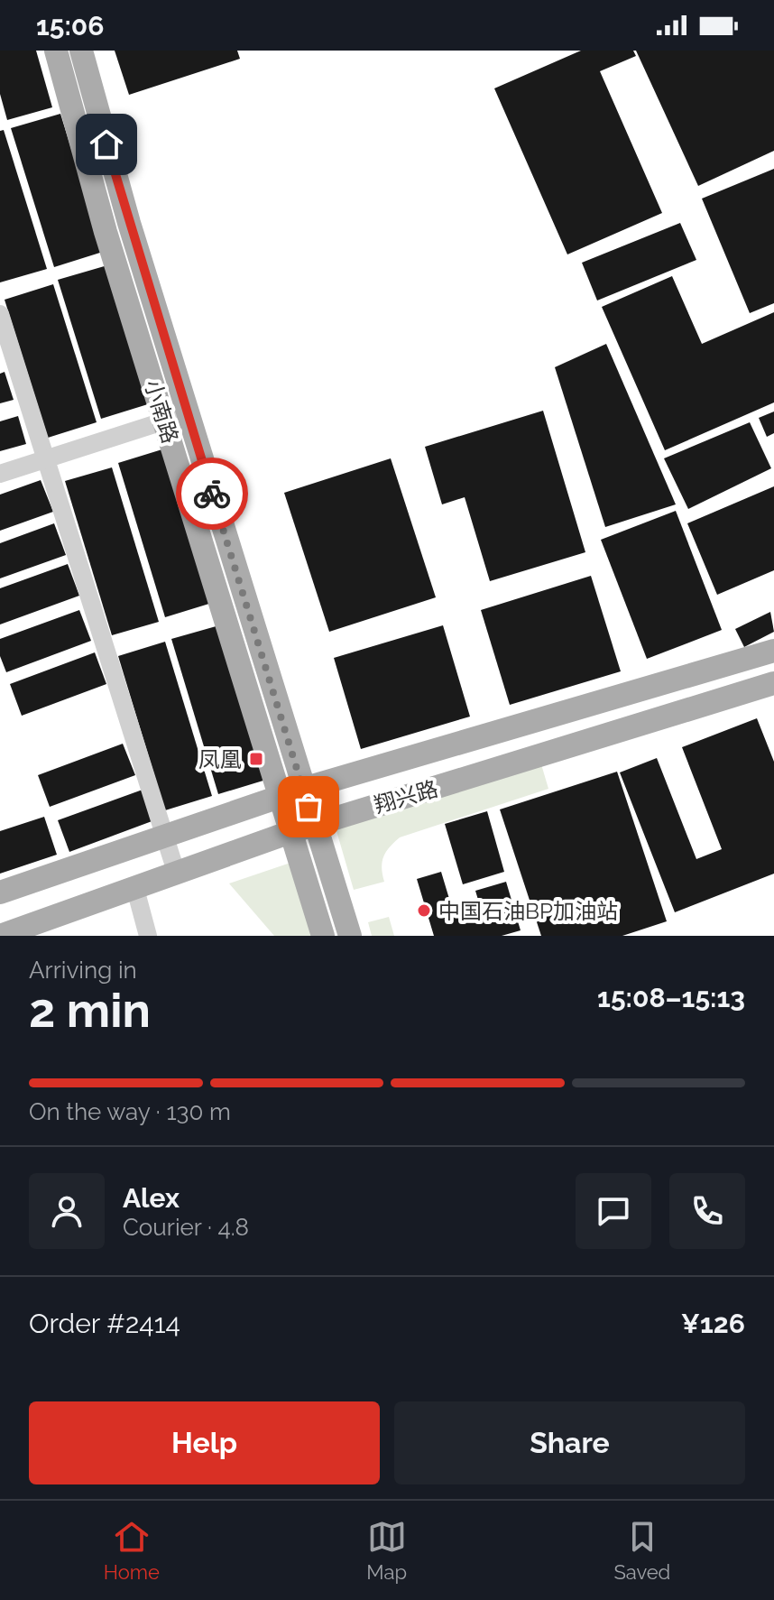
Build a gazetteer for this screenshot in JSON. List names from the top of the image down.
{
  "streets": {
    "main road": ["小南路", "翔兴路"]
  },
  "crossings": [
    ["小南路", "翔兴路"]
  ],
  "places": {
    "transit": ["凤凰"],
    "other": ["中国石油BP加油站"]
  },
  "page": {
    "status": "15:06",
    "heading": ["2 min", "Arriving in", "15:08–15:13"],
    "panel": [
      "Alex",
      "Courier · 4.8",
      "Order #2414",
      "¥126"
    ],
    "bar": "On the way · 130 m",
    "buttons": ["Help", "Share"],
    "tabs": ["Home", "Map", "Saved"]
  }
}
